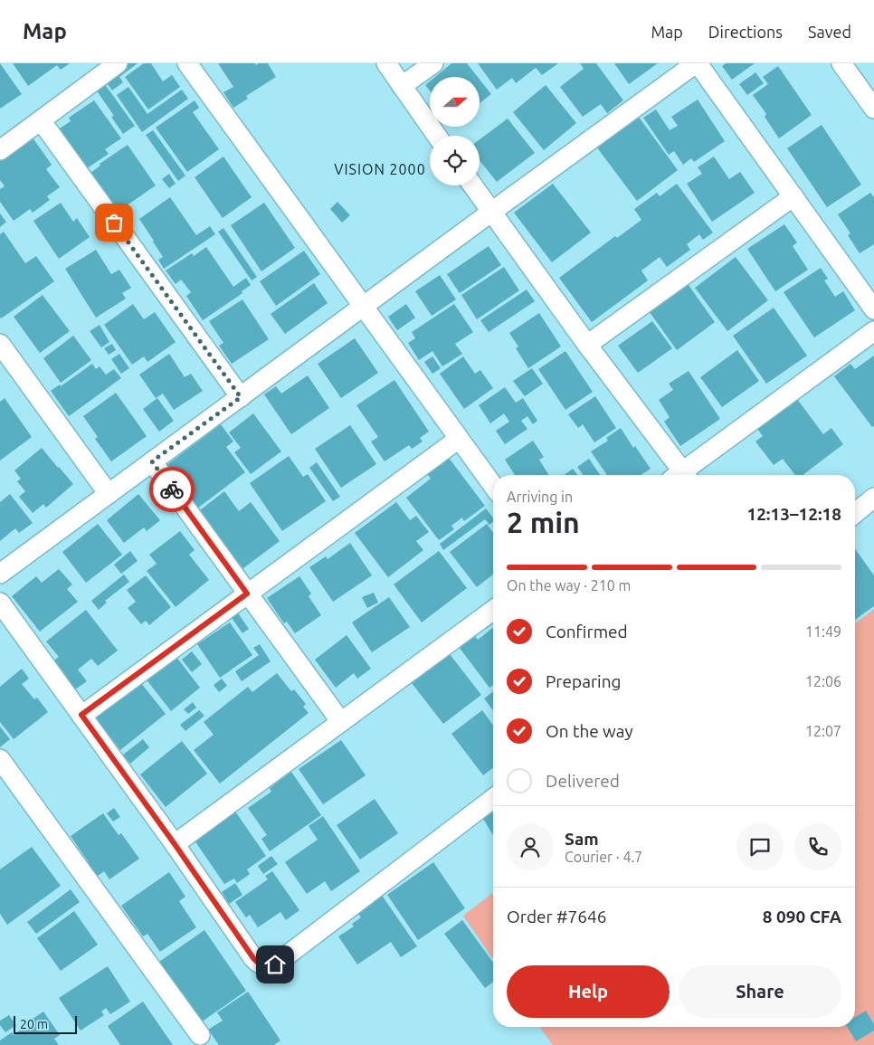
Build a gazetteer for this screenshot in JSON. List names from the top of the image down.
{
  "districts": ["VISION 2000"],
  "scale_bar": "20 m",
  "north": "right",
  "page": {
    "header": "Map",
    "nav": ["Map", "Directions", "Saved"],
    "heading": ["2 min", "Arriving in", "12:13–12:18"],
    "panel": [
      "Sam",
      "Courier · 4.7",
      "Order #7646",
      "8 090 CFA"
    ],
    "bar": "On the way · 210 m",
    "list": [
      ["Confirmed", "11:49"],
      ["Preparing", "12:06"],
      ["On the way", "12:07"],
      "Delivered"
    ],
    "buttons": ["Help", "Share"],
    "scale": "20 m"
  }
}
